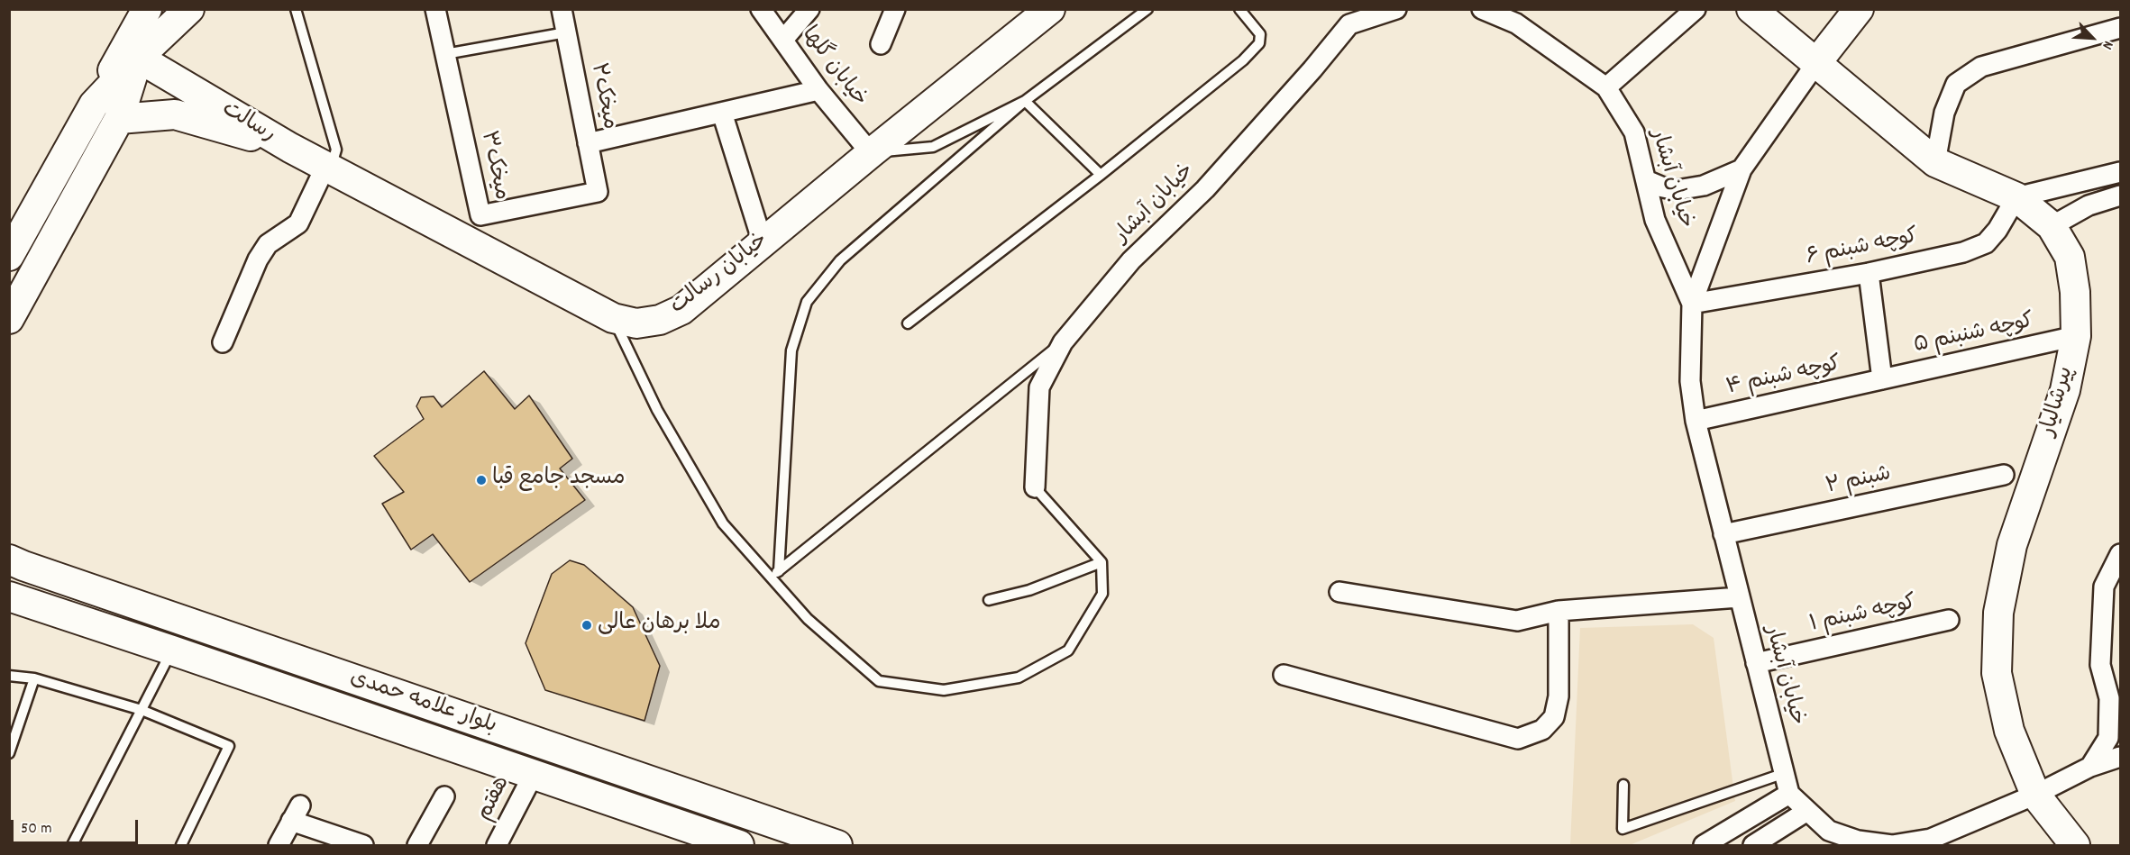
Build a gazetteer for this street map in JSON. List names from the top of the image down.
{
  "streets": {
    "street": [
      "خیابان گلها",
      "میخک۲",
      "رسالت",
      "میخک۳",
      "خیابان آبشار",
      "کوچه شبنم ۶",
      "خیابان رسالت",
      "کوچه شنبنم ۵",
      "کوچه شبنم ۴",
      "پیرشالیار",
      "شبنم ۲",
      "کوچه شبنم ۱",
      "بلوار علامه حمدی",
      "هفتم"
    ]
  },
  "crossings": [
    ["خیابان گلها", "خیابان رسالت"],
    ["میخک۲", "میخک۳"],
    ["رسالت", "خیابان رسالت"],
    ["خیابان آبشار", "کوچه شبنم ۶"],
    ["خیابان آبشار", "کوچه شبنم ۴"],
    ["خیابان آبشار", "پیرشالیار"],
    ["خیابان آبشار", "شبنم ۲"],
    ["خیابان آبشار", "کوچه شبنم ۱"],
    ["کوچه شبنم ۶", "پیرشالیار"],
    ["کوچه شنبنم ۵", "کوچه شبنم ۴"],
    ["کوچه شنبنم ۵", "پیرشالیار"],
    ["بلوار علامه حمدی", "هفتم"]
  ],
  "places": ["مسجد جامع قبا", "ملا برهان عالی"],
  "scale_bar": "50 m",
  "north": "bottom right"
}
